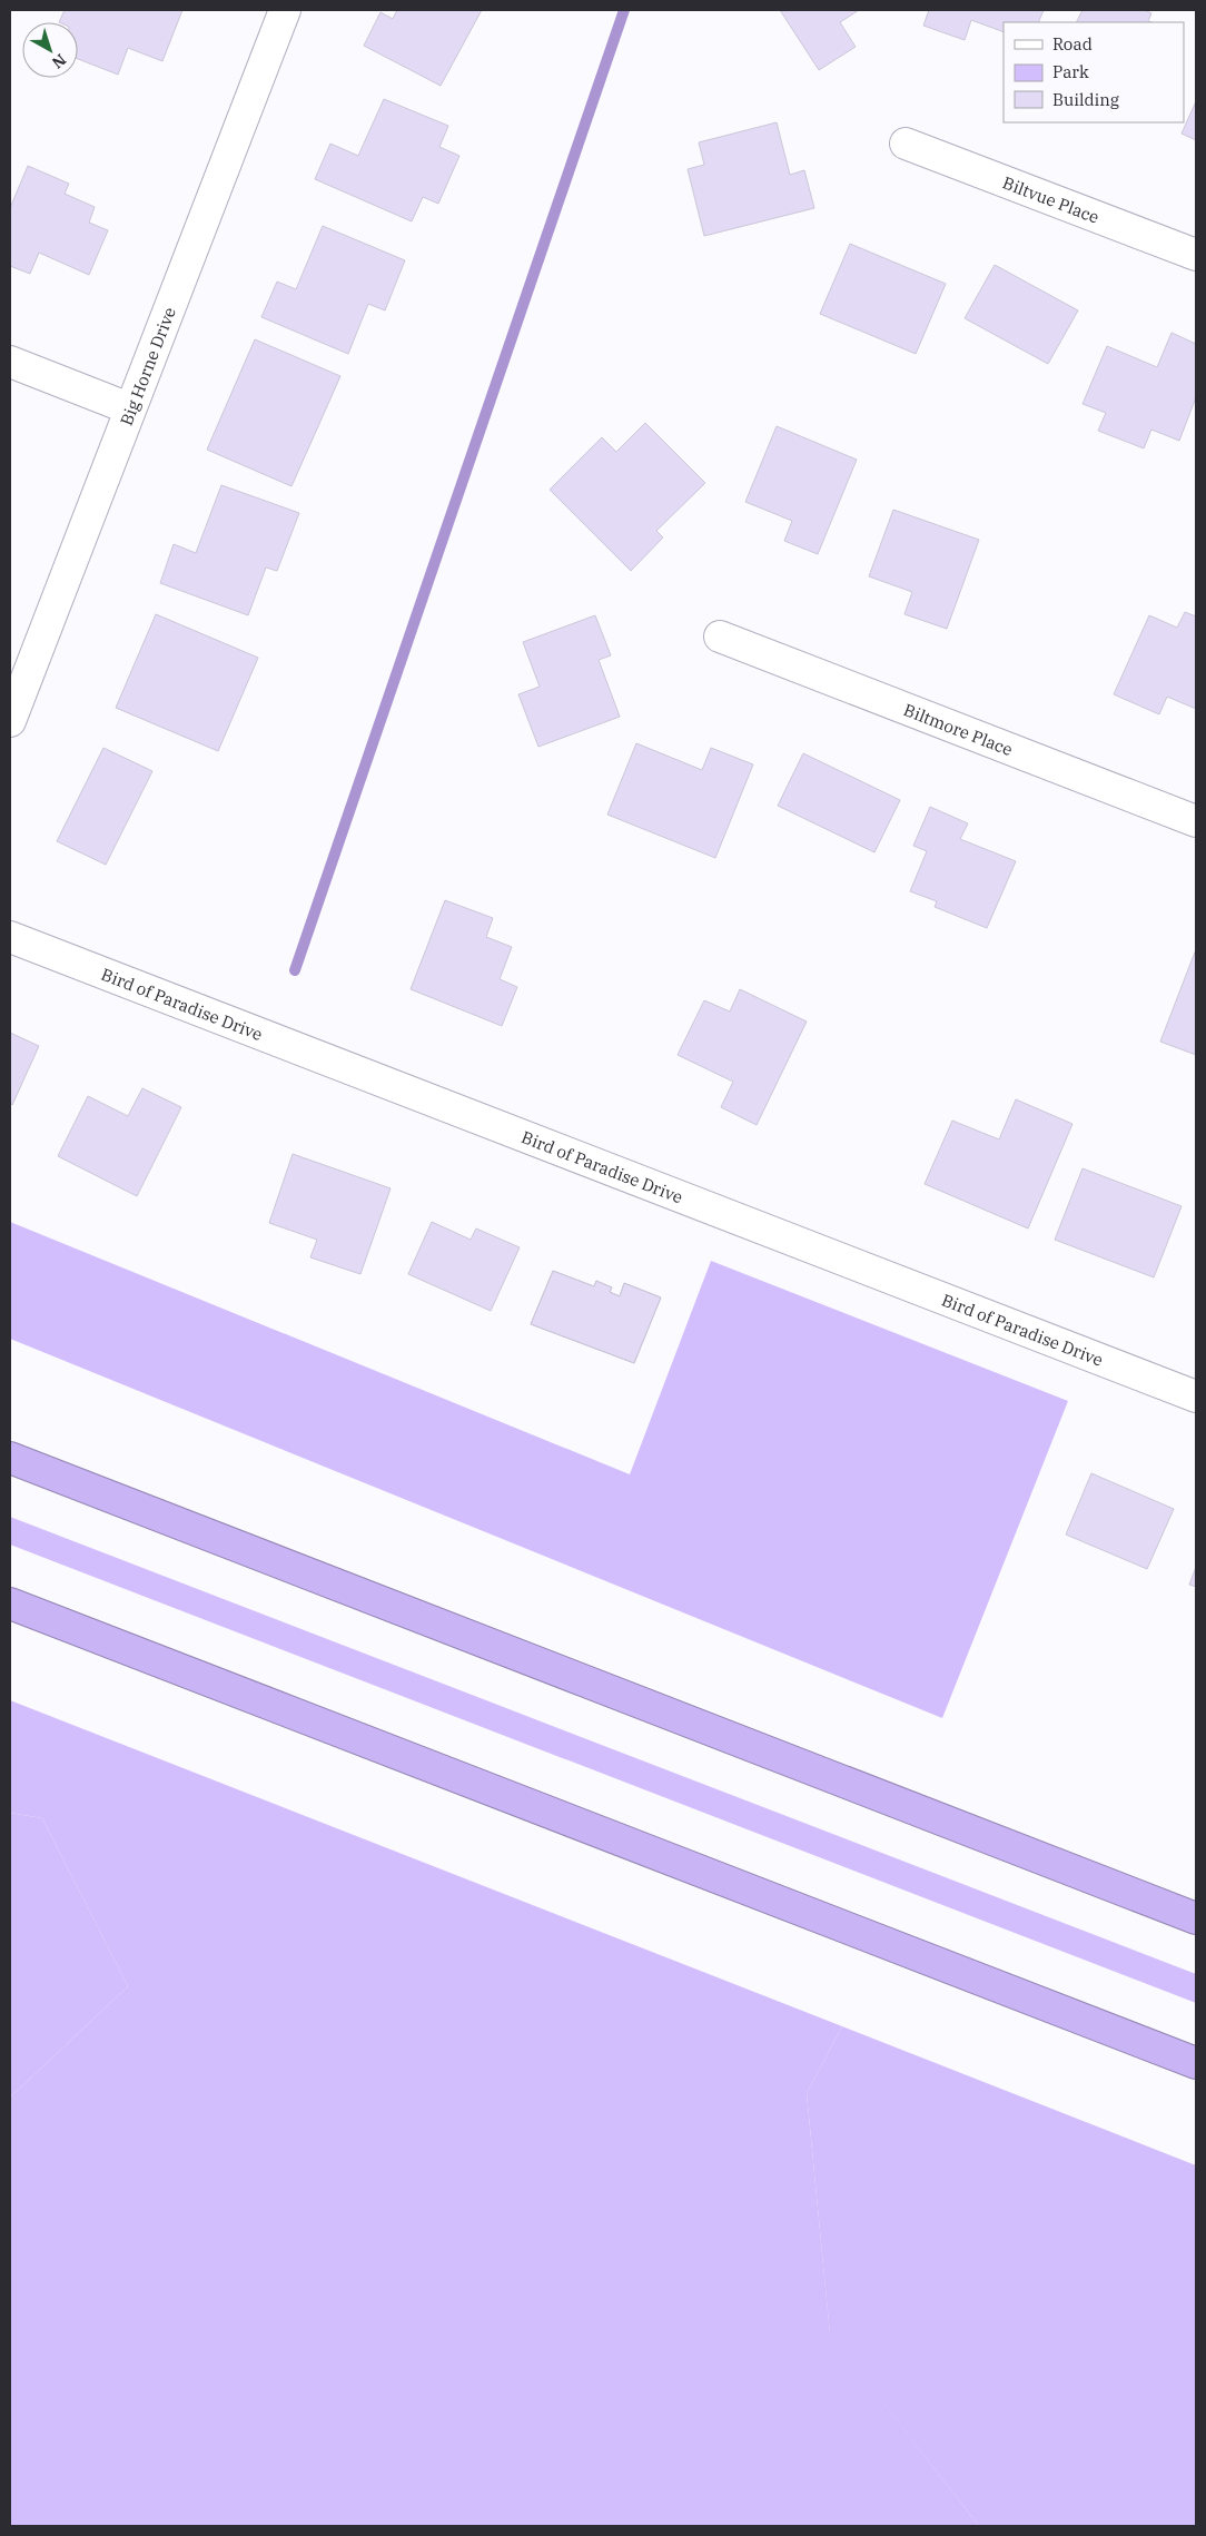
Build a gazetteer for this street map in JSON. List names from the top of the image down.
{
  "streets": {
    "street": [
      "Biltvue Place",
      "Big Horne Drive",
      "Biltmore Place",
      "Bird of Paradise Drive"
    ]
  },
  "legend": ["Road", "Park", "Building"],
  "north": "bottom right"
}
